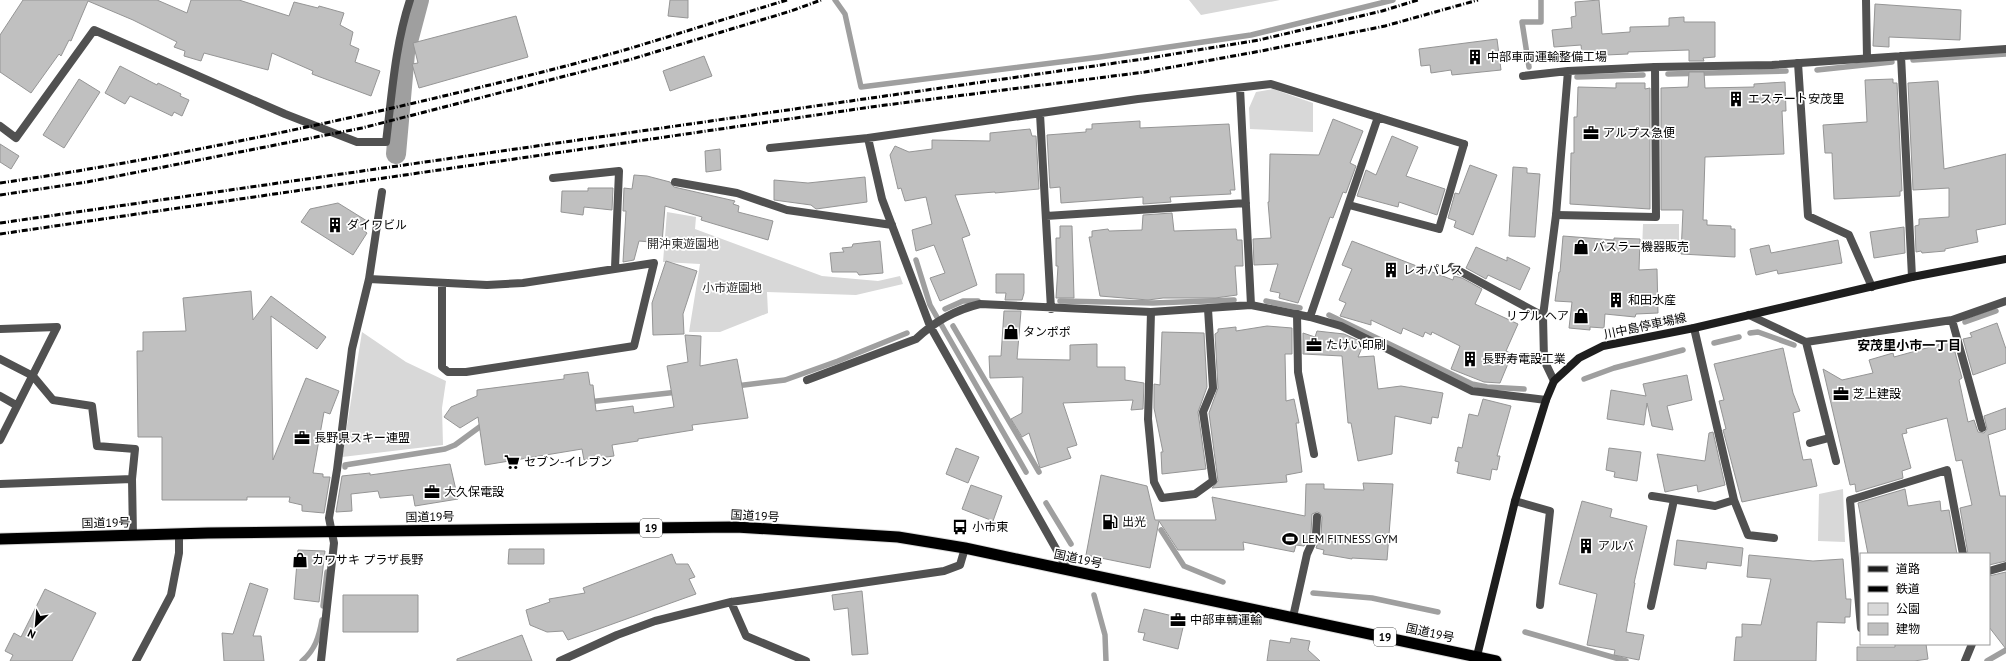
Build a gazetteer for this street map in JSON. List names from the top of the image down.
{
  "streets": {
    "highway": ["国道19号", "19"],
    "main road": ["川中島停車場線"]
  },
  "crossings": [
    ["川中島停車場線", "国道19号"]
  ],
  "districts": ["安茂里小市一丁目"],
  "parks": ["開沖東遊園地", "小市遊園地"],
  "places": {
    "building": [
      "中部車両運輸整備工場",
      "エステート安茂里",
      "ダイワビル",
      "レオパレス",
      "和田水産",
      "長野寿電設工業",
      "アルバ"
    ],
    "office": [
      "アルプス急便",
      "たけい印刷",
      "芝上建設",
      "長野県スキー連盟",
      "大久保電設",
      "中部車輌運輸"
    ],
    "shop": [
      "バスラー機器販売",
      "リプル ヘア",
      "タンポポ",
      "カワサキ プラザ長野"
    ],
    "supermarket": ["セブン-イレブン"],
    "fuel station": ["出光"],
    "bus stop": ["小市東"],
    "sports": ["LEM FITNESS GYM"]
  },
  "legend": [
    "道路",
    "鉄道",
    "公園",
    "建物"
  ],
  "north": "bottom left"
}
